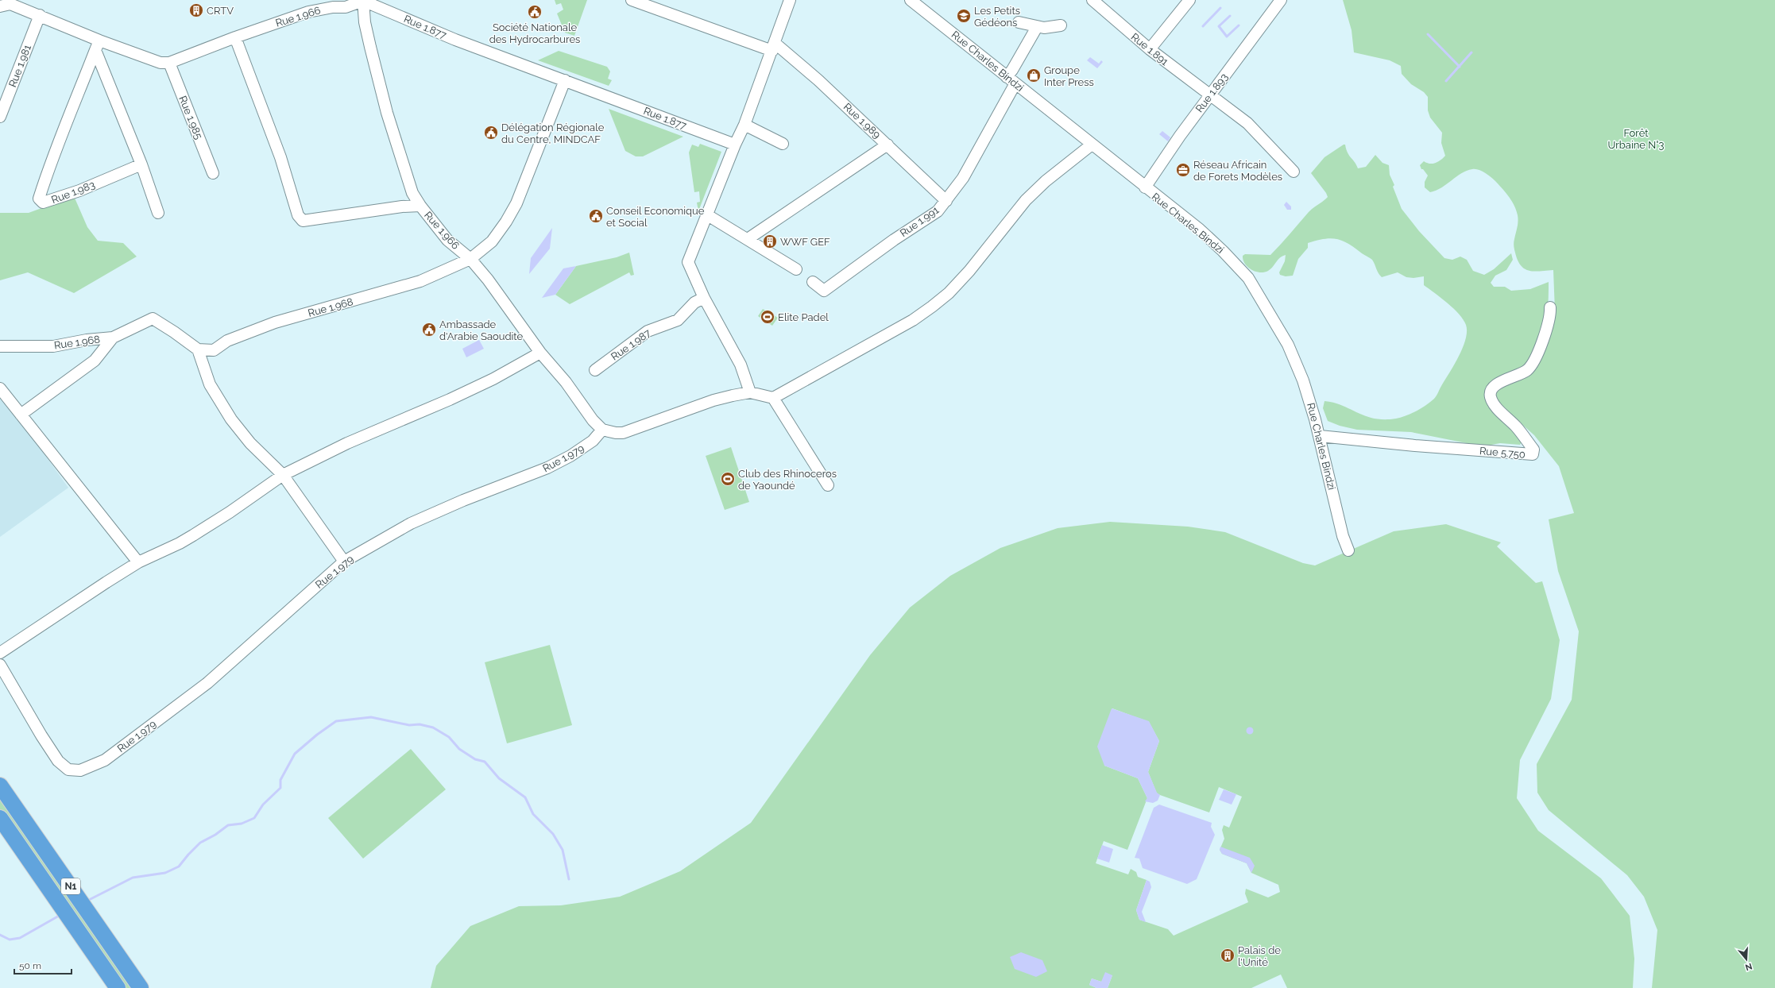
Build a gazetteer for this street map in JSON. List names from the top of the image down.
{
  "streets": {
    "highway": ["N1"],
    "street": [
      "Rue 1.966",
      "Rue 1.877",
      "Rue 1.891",
      "Rue Charles Bindzi",
      "Rue 1.981",
      "Rue 1.893",
      "Rue 1.985",
      "Rue 1.989",
      "Rue 1.983",
      "Rue 1.991",
      "Rue 1.968",
      "Rue 1.987",
      "Rue 5.750",
      "Rue 1.979"
    ]
  },
  "crossings": [
    ["Rue 1.966", "Rue 1.877"],
    ["Rue 1.966", "Rue 1.981"],
    ["Rue 1.966", "Rue 1.985"],
    ["Rue 1.966", "Rue 1.983"],
    ["Rue 1.966", "Rue 1.968"],
    ["Rue 1.966", "Rue 1.979"],
    ["Rue 1.877", "Rue 1.968"],
    ["Rue 1.891", "Rue 1.893"],
    ["Rue Charles Bindzi", "Rue 1.893"],
    ["Rue Charles Bindzi", "Rue 1.991"],
    ["Rue Charles Bindzi", "Rue 5.750"],
    ["Rue 1.989", "Rue 1.991"]
  ],
  "parks": ["Forêt Urbaine N°3"],
  "places": {
    "building": ["CRTV", "WWF GEF", "Palais de l'Unité"],
    "public building": [
      "Société Nationale des Hydrocarbures",
      "Délégation Régionale du Centre, MINDCAF",
      "Conseil Economique et Social",
      "Ambassade d'Arabie Saoudite"
    ],
    "school or university": ["Les Petits Gédéons"],
    "shop": ["Groupe Inter Press"],
    "office": ["Réseau Africain de Forets Modèles"],
    "sports": ["Elite Padel", "Club des Rhinoceros de Yaoundé"]
  },
  "scale_bar": "50 m",
  "north": "bottom"
}
